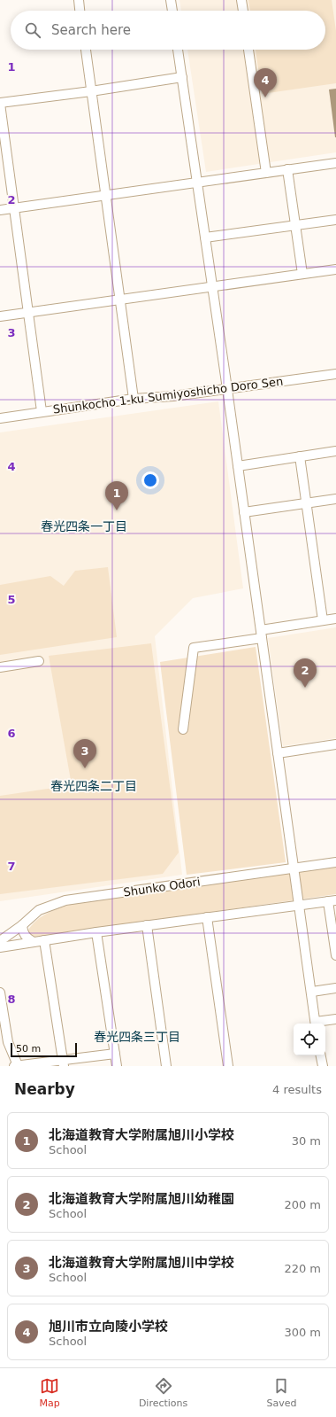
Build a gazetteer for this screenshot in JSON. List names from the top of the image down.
{
  "streets": {
    "street": ["Shunkocho 1-ku Sumiyoshicho Doro Sen", "Shunko Odori"]
  },
  "districts": ["春光四条一丁目", "春光四条二丁目", "春光四条三丁目"],
  "scale_bar": "50 m",
  "page": {
    "search": "Search here",
    "pins": [
      "4",
      "1",
      "2",
      "3"
    ],
    "scale": "50 m",
    "heading": ["Nearby", "4 results"],
    "list": [
      {
        "mark": "1",
        "name": "北海道教育大学附属旭川小学校",
        "note": "School",
        "value": "30 m"
      },
      {
        "mark": "2",
        "name": "北海道教育大学附属旭川幼稚園",
        "note": "School",
        "value": "200 m"
      },
      {
        "mark": "3",
        "name": "北海道教育大学附属旭川中学校",
        "note": "School",
        "value": "220 m"
      },
      {
        "mark": "4",
        "name": "旭川市立向陵小学校",
        "note": "School",
        "value": "300 m"
      }
    ],
    "nav": ["Map", "Directions", "Saved"]
  },
  "grid": {
    "rows": [
      "1",
      "2",
      "3",
      "4",
      "5",
      "6",
      "7",
      "8"
    ]
  }
}
